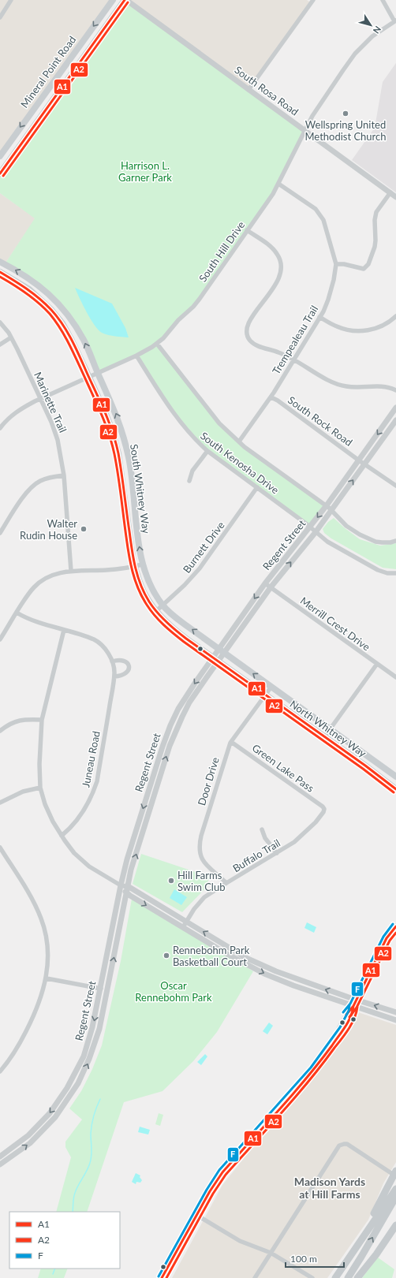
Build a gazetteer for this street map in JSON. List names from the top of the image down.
{
  "streets": {
    "main road": ["Mineral Point Road", "South Whitney Way", "North Whitney Way"],
    "street": [
      "South Rosa Road",
      "South Hill Drive",
      "Trempealeau Trail",
      "Marinette Trail",
      "South Rock Road",
      "South Kenosha Drive",
      "Regent Street",
      "Burnett Drive",
      "Merrill Crest Drive",
      "Juneau Road",
      "Green Lake Pass",
      "Door Drive",
      "Buffalo Trail"
    ]
  },
  "crossings": [
    ["Mineral Point Road", "South Rosa Road"],
    ["South Rosa Road", "South Hill Drive"],
    ["South Hill Drive", "Trempealeau Trail"],
    ["South Hill Drive", "Marinette Trail"],
    ["South Hill Drive", "South Kenosha Drive"],
    ["South Hill Drive", "South Whitney Way"],
    ["Trempealeau Trail", "South Rock Road"],
    ["Trempealeau Trail", "South Kenosha Drive"],
    ["South Rock Road", "Regent Street"],
    ["South Kenosha Drive", "Regent Street"],
    ["South Kenosha Drive", "Burnett Drive"],
    ["South Whitney Way", "Regent Street"],
    ["South Whitney Way", "Burnett Drive"],
    ["South Whitney Way", "North Whitney Way"],
    ["Regent Street", "Merrill Crest Drive"],
    ["Regent Street", "North Whitney Way"],
    ["North Whitney Way", "Door Drive"],
    ["Green Lake Pass", "Door Drive"],
    ["Green Lake Pass", "Buffalo Trail"],
    ["Door Drive", "Buffalo Trail"]
  ],
  "districts": ["Madison Yards at Hill Farms"],
  "parks": ["Harrison L. Garner Park", "Oscar Rennebohm Park"],
  "places": [
    "Wellspring United Methodist Church",
    "Walter Rudin House",
    "Hill Farms Swim Club",
    "Rennebohm Park Basketball Court"
  ],
  "lines": ["transit line A1", "transit line A2", "transit line F"],
  "legend": ["A1", "A2", "F"],
  "scale_bar": "100 m",
  "north": "bottom right"
}
